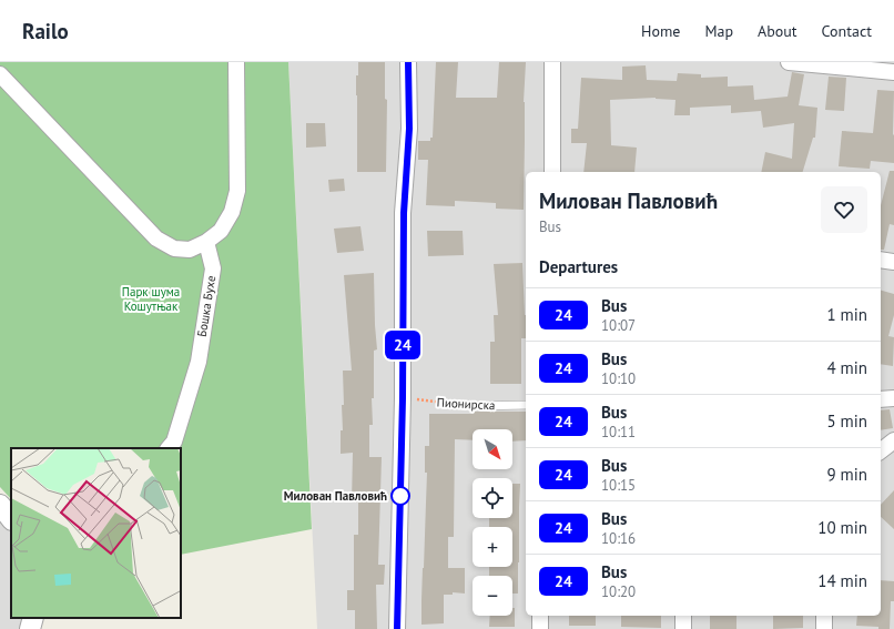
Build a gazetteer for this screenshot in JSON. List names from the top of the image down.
{
  "streets": {
    "street": ["Бошка Бухе"],
    "lane": ["Пионирска"]
  },
  "parks": ["Парк шума Кошутњак"],
  "places": ["Милован Павловић"],
  "lines": ["bus line 24"],
  "north": "bottom right",
  "page": {
    "header": "Railo",
    "nav": [
      "Home",
      "Map",
      "About",
      "Contact"
    ],
    "on_map": "24",
    "heading": [
      ["Милован Павловић", "Bus"],
      "Departures"
    ],
    "list": [
      {
        "mark": "24",
        "name": "Bus",
        "note": "10:07",
        "value": "1 min"
      },
      {
        "mark": "24",
        "name": "Bus",
        "note": "10:10",
        "value": "4 min"
      },
      {
        "mark": "24",
        "name": "Bus",
        "note": "10:11",
        "value": "5 min"
      },
      {
        "mark": "24",
        "name": "Bus",
        "note": "10:15",
        "value": "9 min"
      },
      {
        "mark": "24",
        "name": "Bus",
        "note": "10:16",
        "value": "10 min"
      },
      {
        "mark": "24",
        "name": "Bus",
        "note": "10:20",
        "value": "14 min"
      }
    ],
    "map_buttons": ["+", "−"]
  }
}
